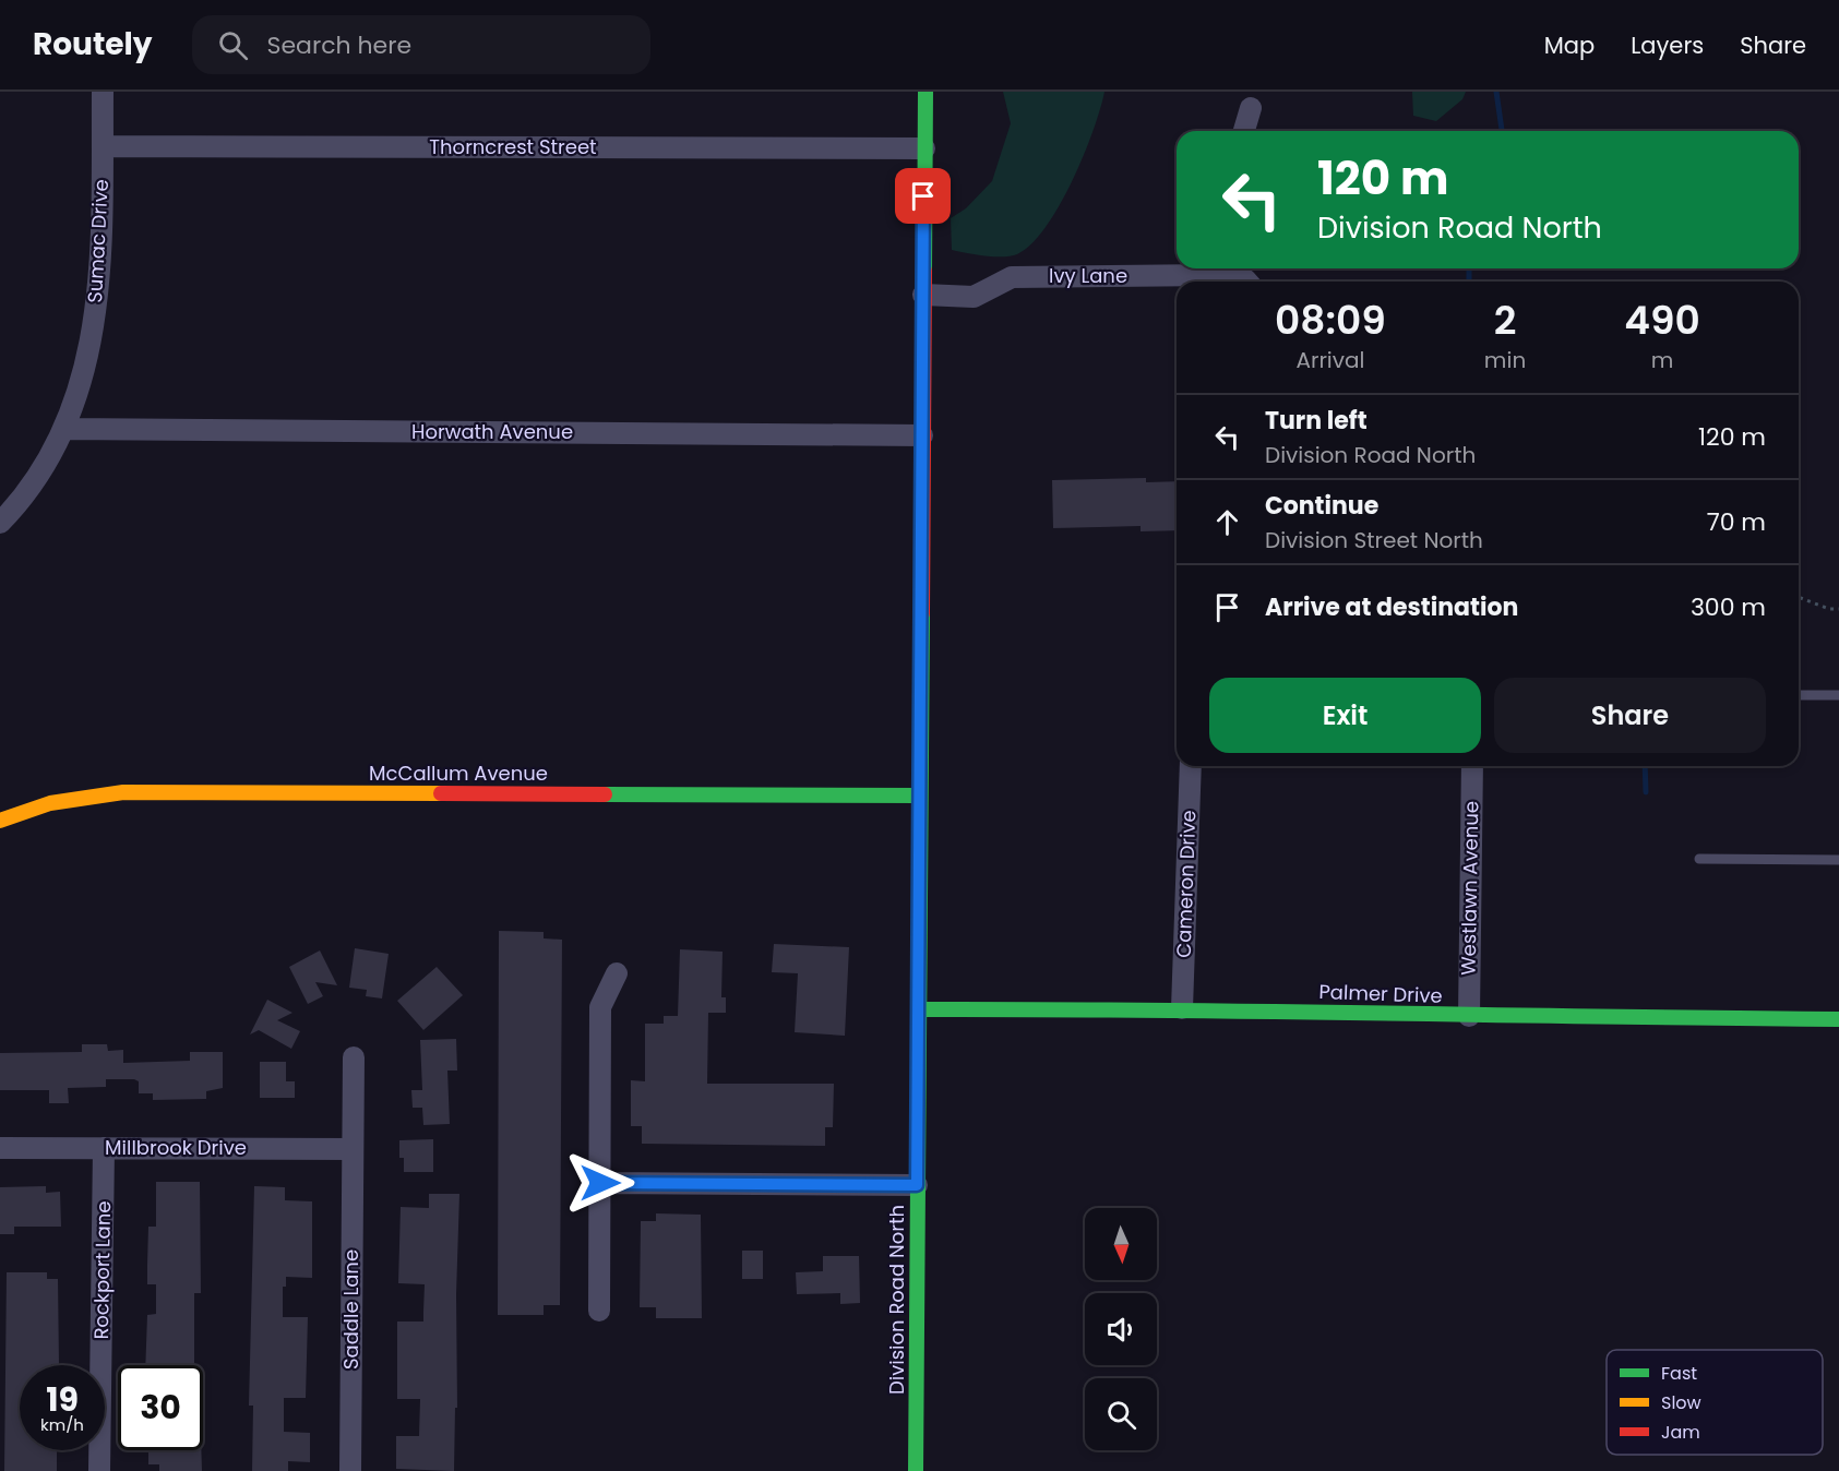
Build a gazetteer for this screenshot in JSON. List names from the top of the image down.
{
  "streets": {
    "street": [
      "Thorncrest Street",
      "Sumac Drive",
      "Ivy Lane",
      "Horwath Avenue",
      "McCallum Avenue",
      "Cameron Drive",
      "Westlawn Avenue",
      "Palmer Drive",
      "Millbrook Drive",
      "Rockport Lane",
      "Division Road North",
      "Saddle Lane"
    ]
  },
  "crossings": [
    ["Thorncrest Street", "Sumac Drive"],
    ["Thorncrest Street", "Division Road North"],
    ["Sumac Drive", "Horwath Avenue"],
    ["Ivy Lane", "Division Road North"],
    ["Horwath Avenue", "Division Road North"],
    ["McCallum Avenue", "Division Road North"],
    ["Cameron Drive", "Palmer Drive"],
    ["Westlawn Avenue", "Palmer Drive"],
    ["Palmer Drive", "Division Road North"],
    ["Millbrook Drive", "Rockport Lane"],
    ["Millbrook Drive", "Saddle Lane"]
  ],
  "legend": ["Fast", "Slow", "Jam"],
  "north": "bottom",
  "page": {
    "header": "Routely",
    "search": "Search here",
    "nav": ["Map", "Layers", "Share"],
    "turn": ["120 m", "Division Road North"],
    "eta": [
      "08:09",
      "Arrival",
      "2",
      "min",
      "490",
      "m"
    ],
    "list": [
      {
        "name": "Turn left",
        "note": "Division Road North",
        "value": "120 m"
      },
      {
        "name": "Continue",
        "note": "Division Street North",
        "value": "70 m"
      },
      {
        "name": "Arrive at destination",
        "value": "300 m"
      }
    ],
    "buttons": ["Exit", "Share"],
    "speed": "19 km/h",
    "limit": "30"
  }
}
